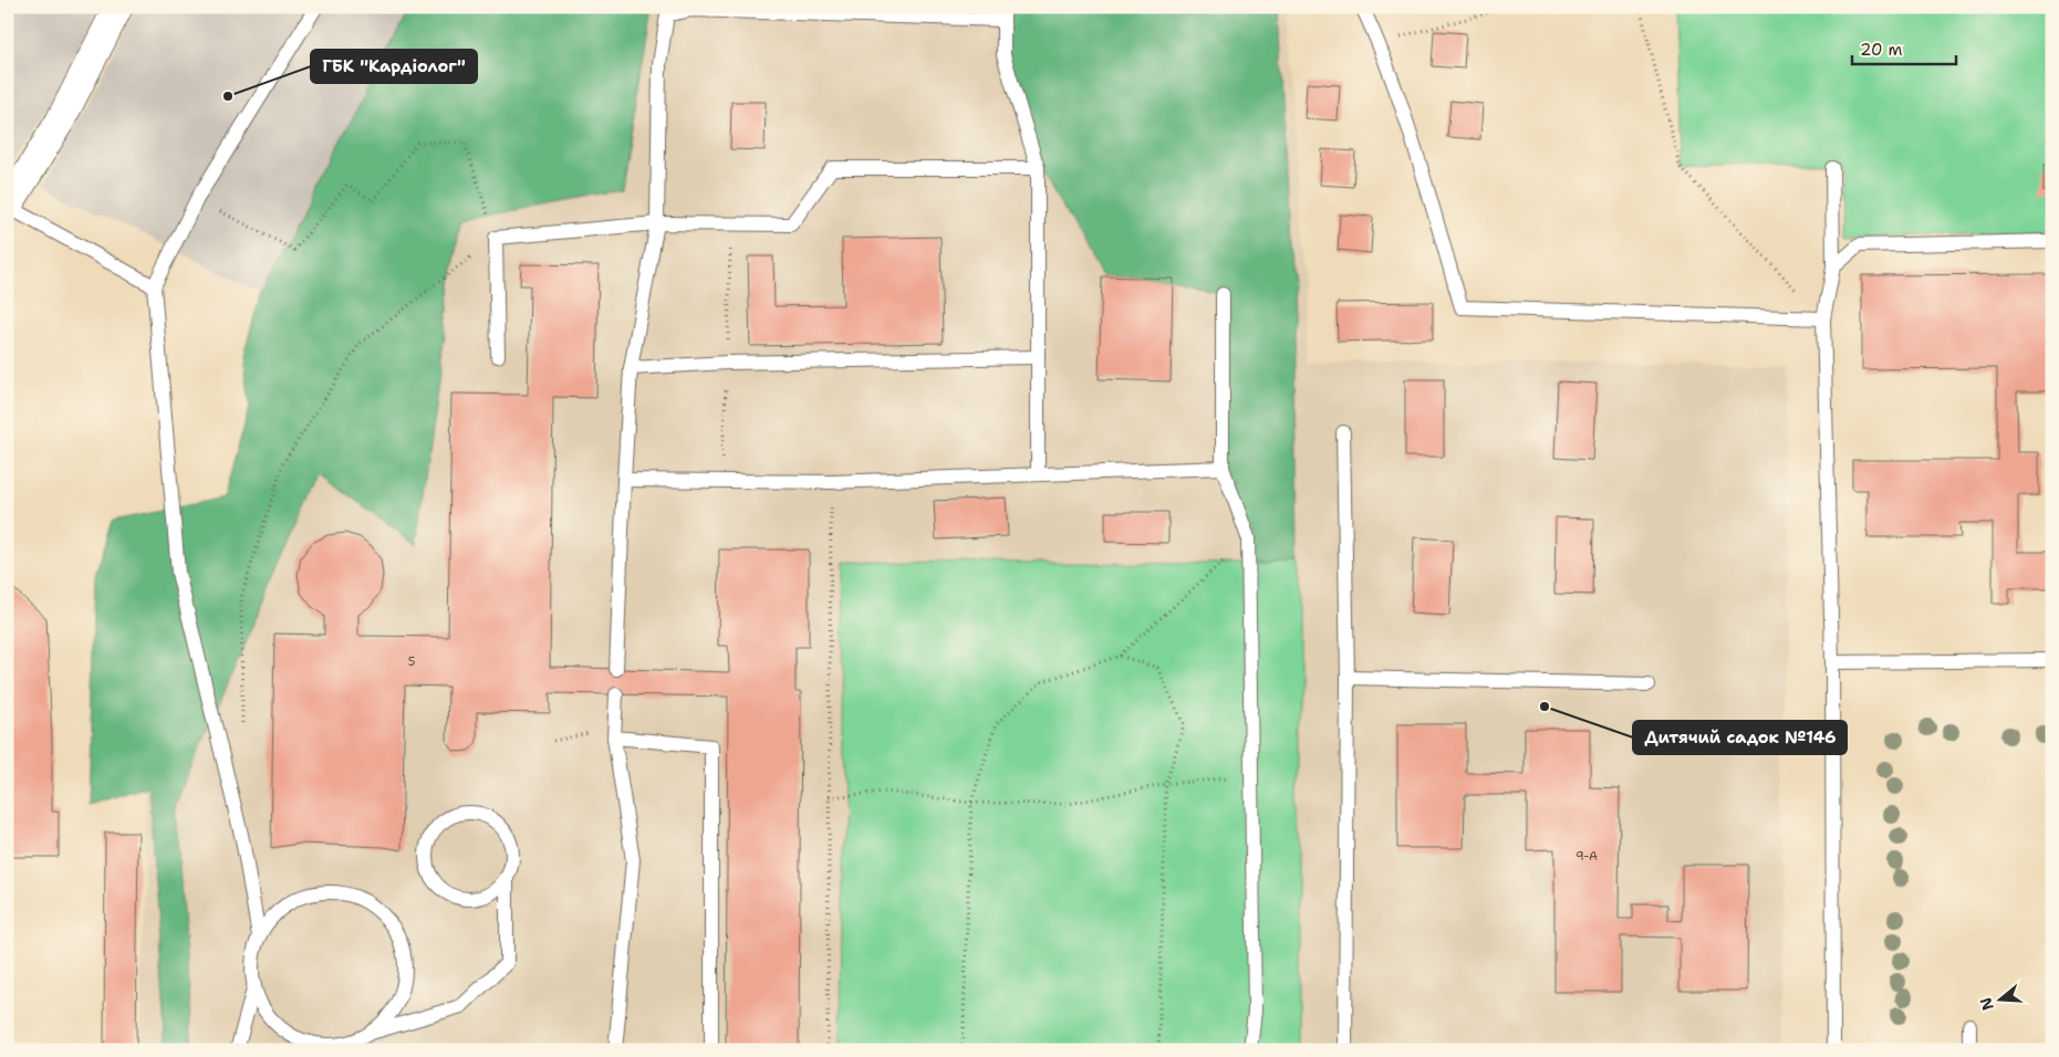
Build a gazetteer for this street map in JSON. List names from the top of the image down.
{
  "places": ["ГБК \"Кардіолог\"", "Дитячий садок №146"],
  "house_numbers": ["5", "9-А"],
  "scale_bar": "20 m",
  "north": "left"
}
